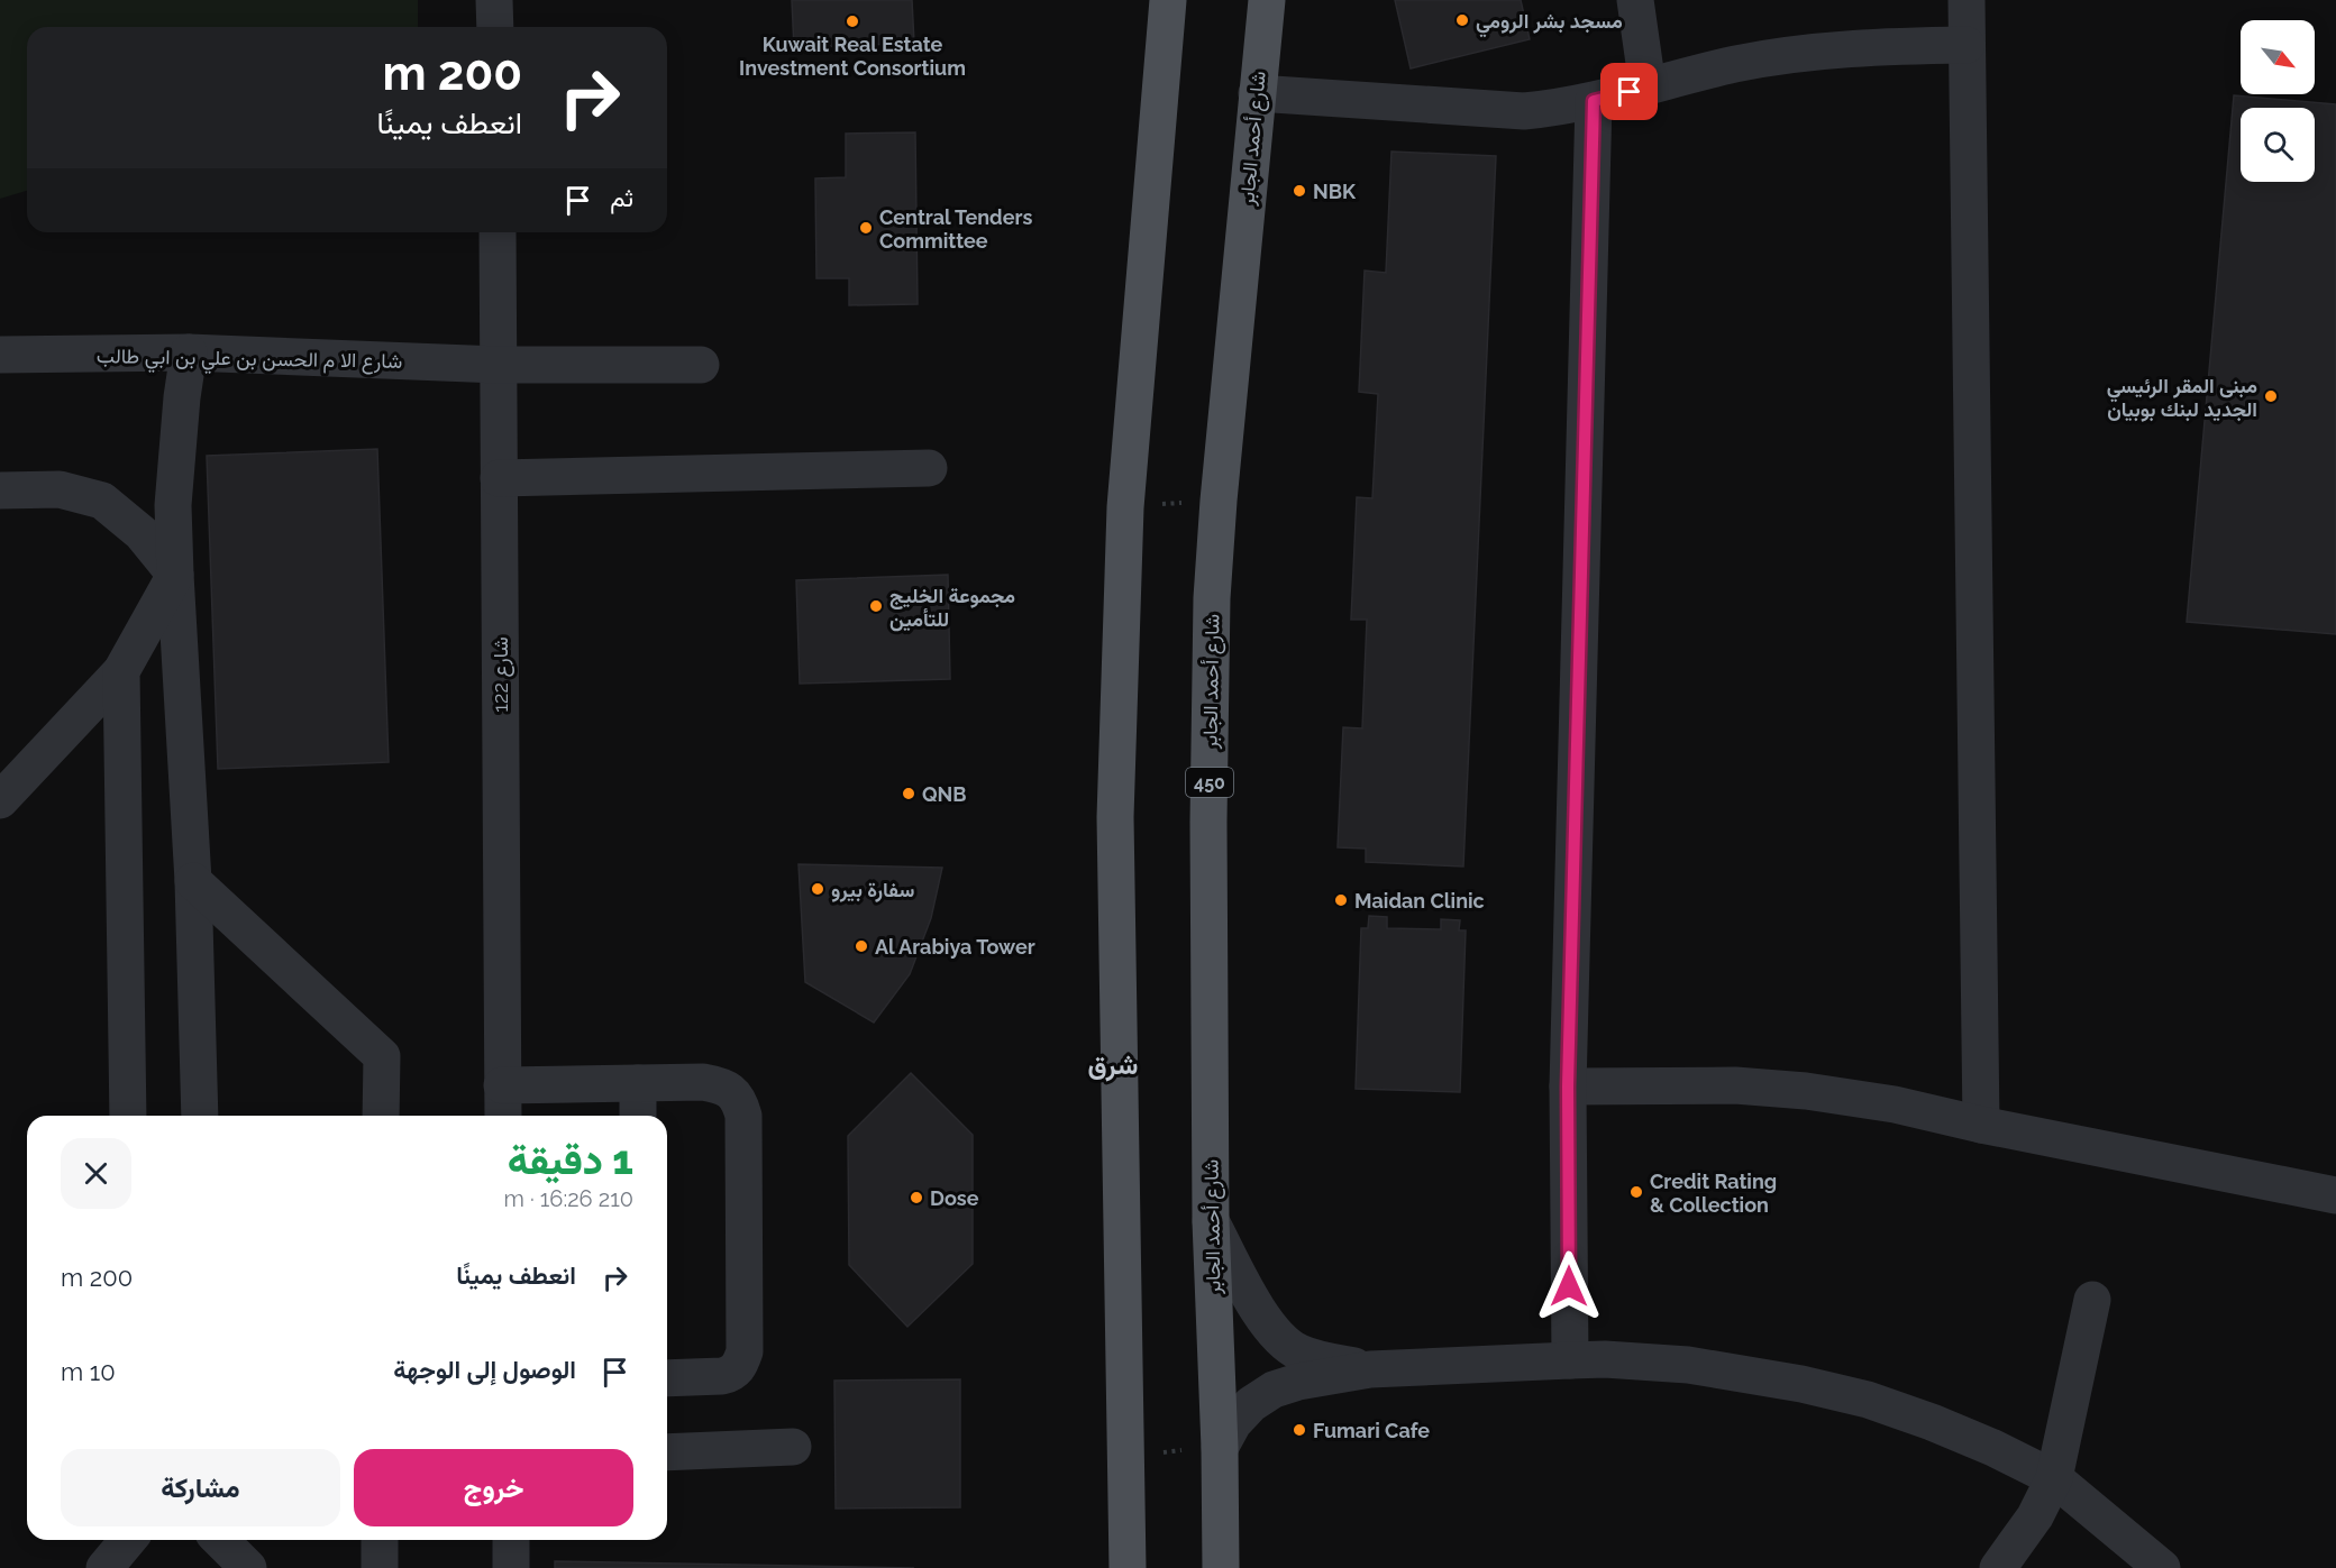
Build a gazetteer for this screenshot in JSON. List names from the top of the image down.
{
  "streets": {
    "main road": ["شارع أحمد الجابر", "450"],
    "street": ["شارع الا م الحسن بن علي بن ابي طالب", "شارع 122"]
  },
  "crossings": [
    ["شارع الا م الحسن بن علي بن ابي طالب", "شارع 122"]
  ],
  "districts": ["شرق"],
  "places": [
    "مسجد بشر الرومي",
    "Kuwait Real Estate Investment Consortium",
    "NBK",
    "Central Tenders Committee",
    "مبنى المقر الرئيسي الجديد لبنك بوبيان",
    "مجموعة الخليج للتأمين",
    "QNB",
    "سفارة بيرو",
    "Maidan Clinic",
    "Al Arabiya Tower",
    "Credit Rating & Collection",
    "Dose",
    "Fumari Cafe"
  ],
  "north": "bottom right",
  "page": {
    "turn": ["200 m", "انعطف يمينًا"],
    "then": "ثم",
    "heading": ["1 دقيقة", "210 m · 16:26"],
    "list": [
      {
        "name": "انعطف يمينًا",
        "value": "200 m"
      },
      {
        "name": "الوصول إلى الوجهة",
        "value": "10 m"
      }
    ],
    "buttons": ["خروج", "مشاركة"]
  }
}
